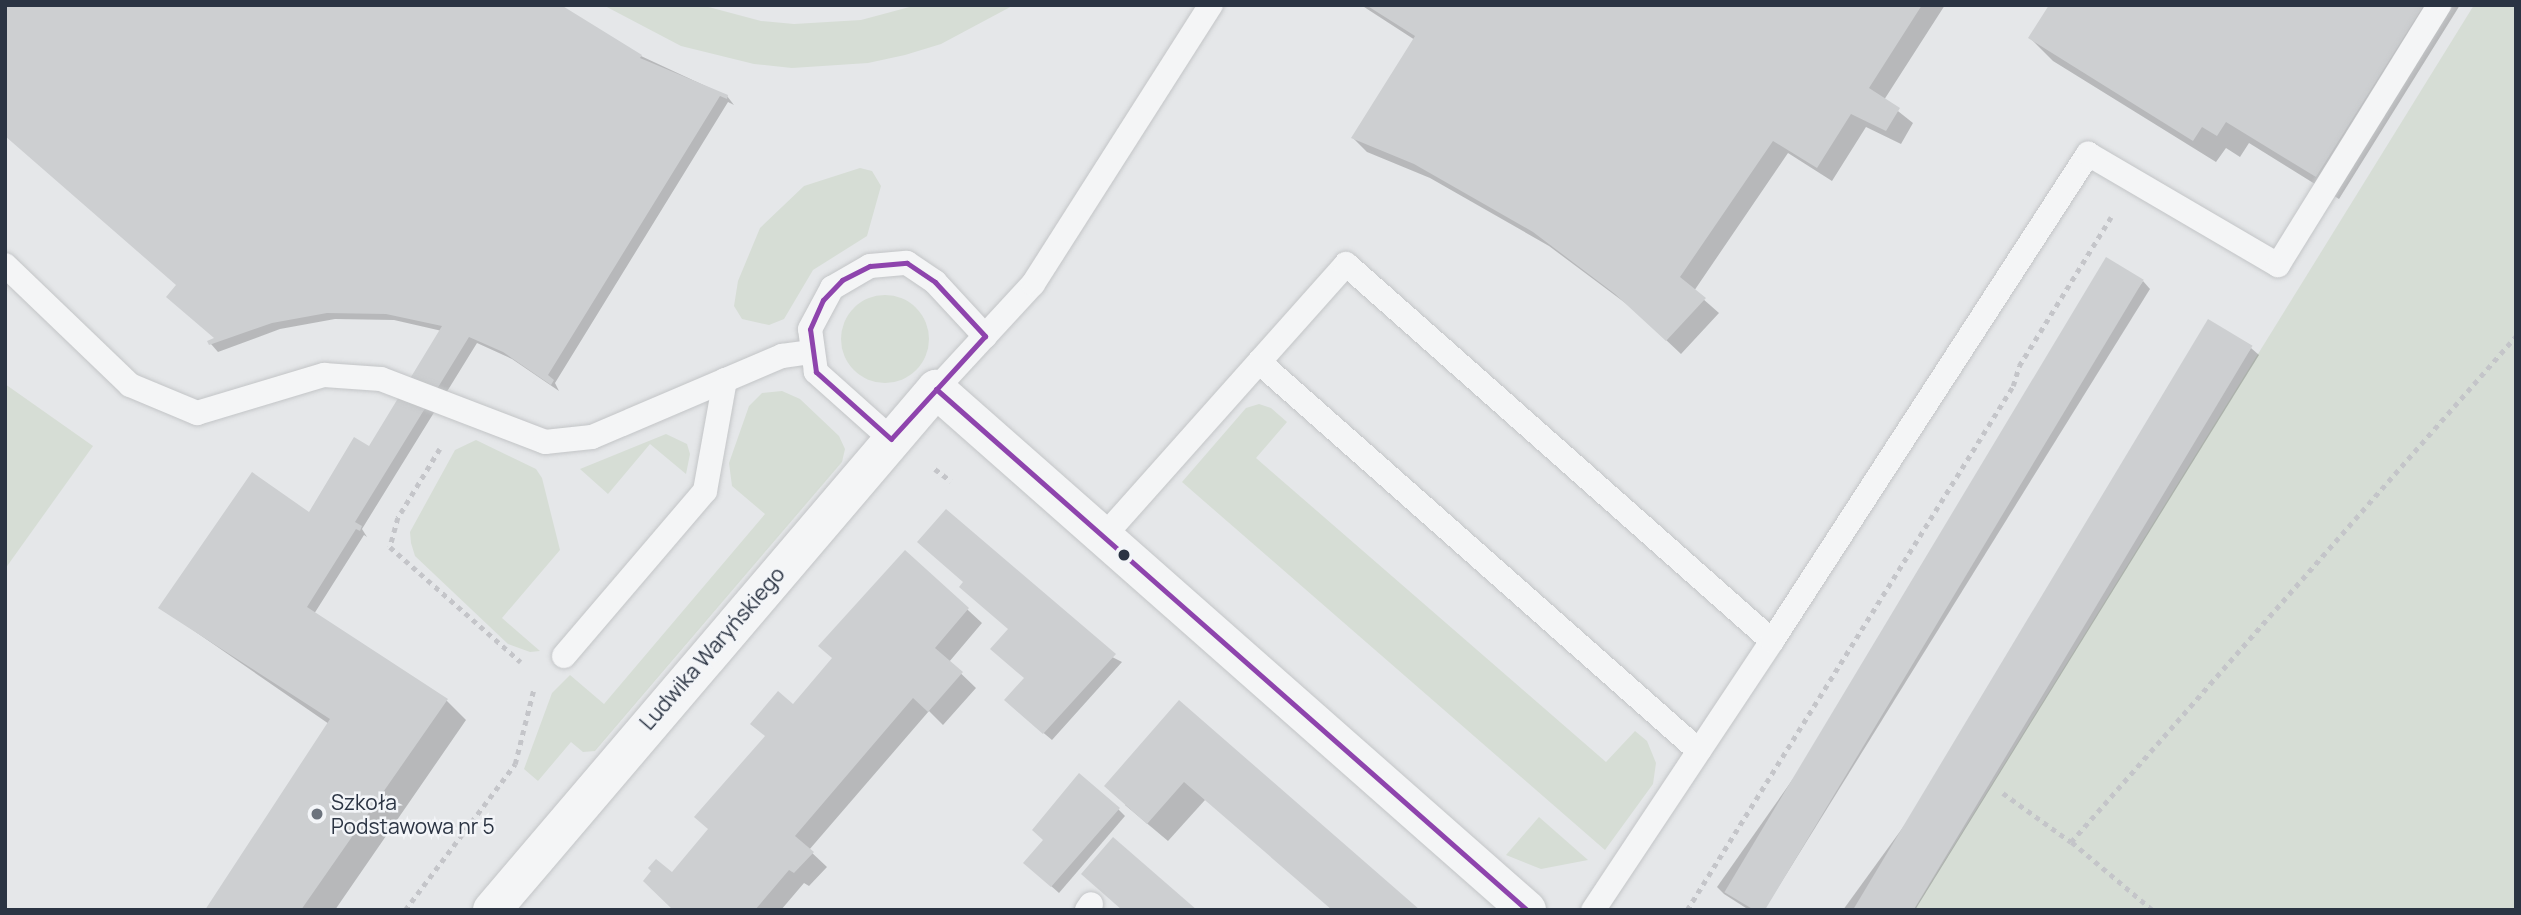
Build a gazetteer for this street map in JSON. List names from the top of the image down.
{
  "streets": {
    "street": ["Ludwika Waryńskiego"]
  },
  "places": ["Szkoła Podstawowa nr 5"]
}
